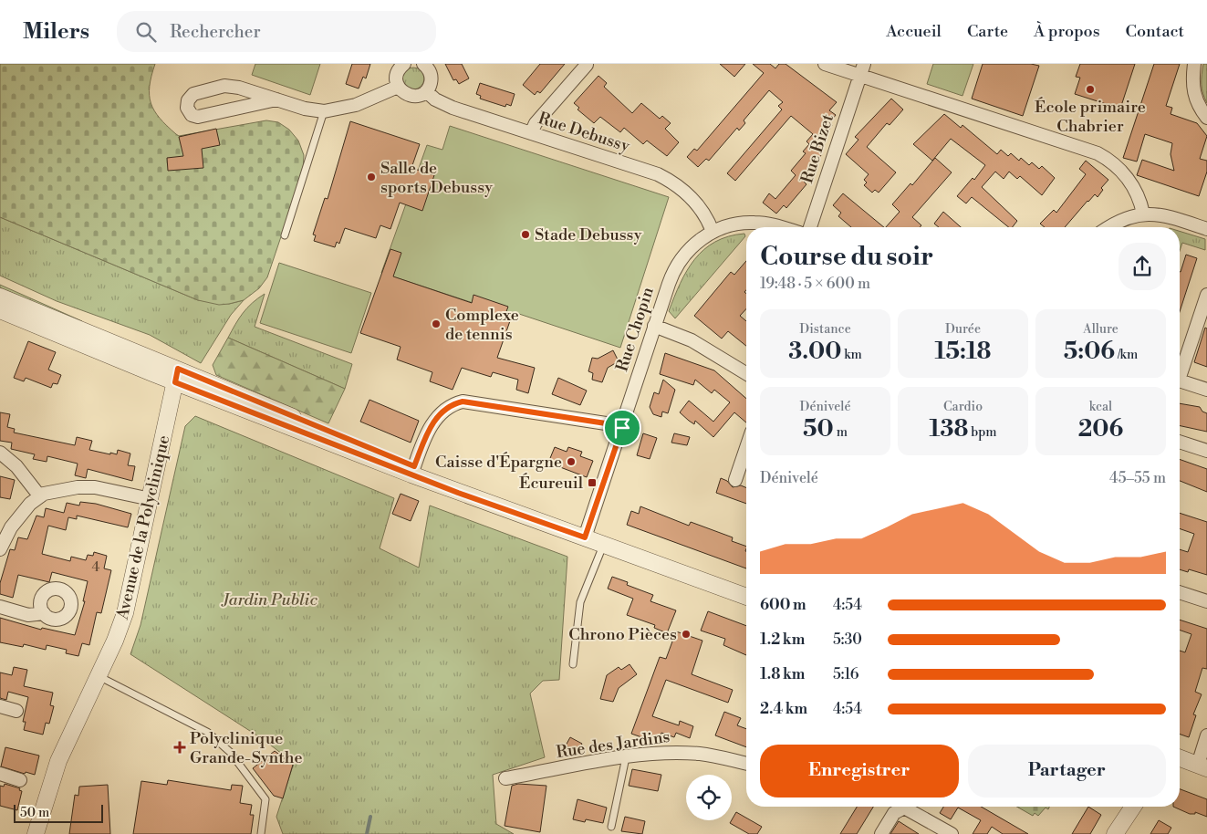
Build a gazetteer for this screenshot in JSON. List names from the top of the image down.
{
  "streets": {
    "street": [
      "Rue Debussy",
      "Rue Bizet",
      "Rue Chopin",
      "Avenue de la Polyclinique",
      "Rue des Jardins"
    ]
  },
  "crossings": [
    ["Rue Debussy", "Rue Chopin"]
  ],
  "parks": ["Jardin Public"],
  "places": {
    "other": [
      "École primaire Chabrier",
      "Salle de sports Debussy",
      "Stade Debussy",
      "Complexe de tennis",
      "Caisse d'Épargne",
      "Chrono Pièces"
    ],
    "transit": ["Écureuil"],
    "health": ["Polyclinique Grande-Synthe"]
  },
  "house_numbers": ["4"],
  "scale_bar": "50 m",
  "page": {
    "header": "Milers",
    "search": "Rechercher",
    "nav": [
      "Accueil",
      "Carte",
      "À propos",
      "Contact"
    ],
    "heading": ["Course du soir", "19:48 · 5 × 600 m"],
    "stats": [
      ["Distance", "3.00 km"],
      ["Durée", "15:18"],
      ["Allure", "5:06 /km"],
      ["Dénivelé", "50 m"],
      ["Cardio", "138 bpm"],
      ["kcal", "206"]
    ],
    "chart": ["Dénivelé", "45–55 m"],
    "list": [
      {
        "name": "600 m",
        "note": "4:54"
      },
      {
        "name": "1.2 km",
        "note": "5:30"
      },
      {
        "name": "1.8 km",
        "note": "5:16"
      },
      {
        "name": "2.4 km",
        "note": "4:54"
      }
    ],
    "buttons": ["Enregistrer", "Partager"],
    "scale": "50 m"
  }
}
